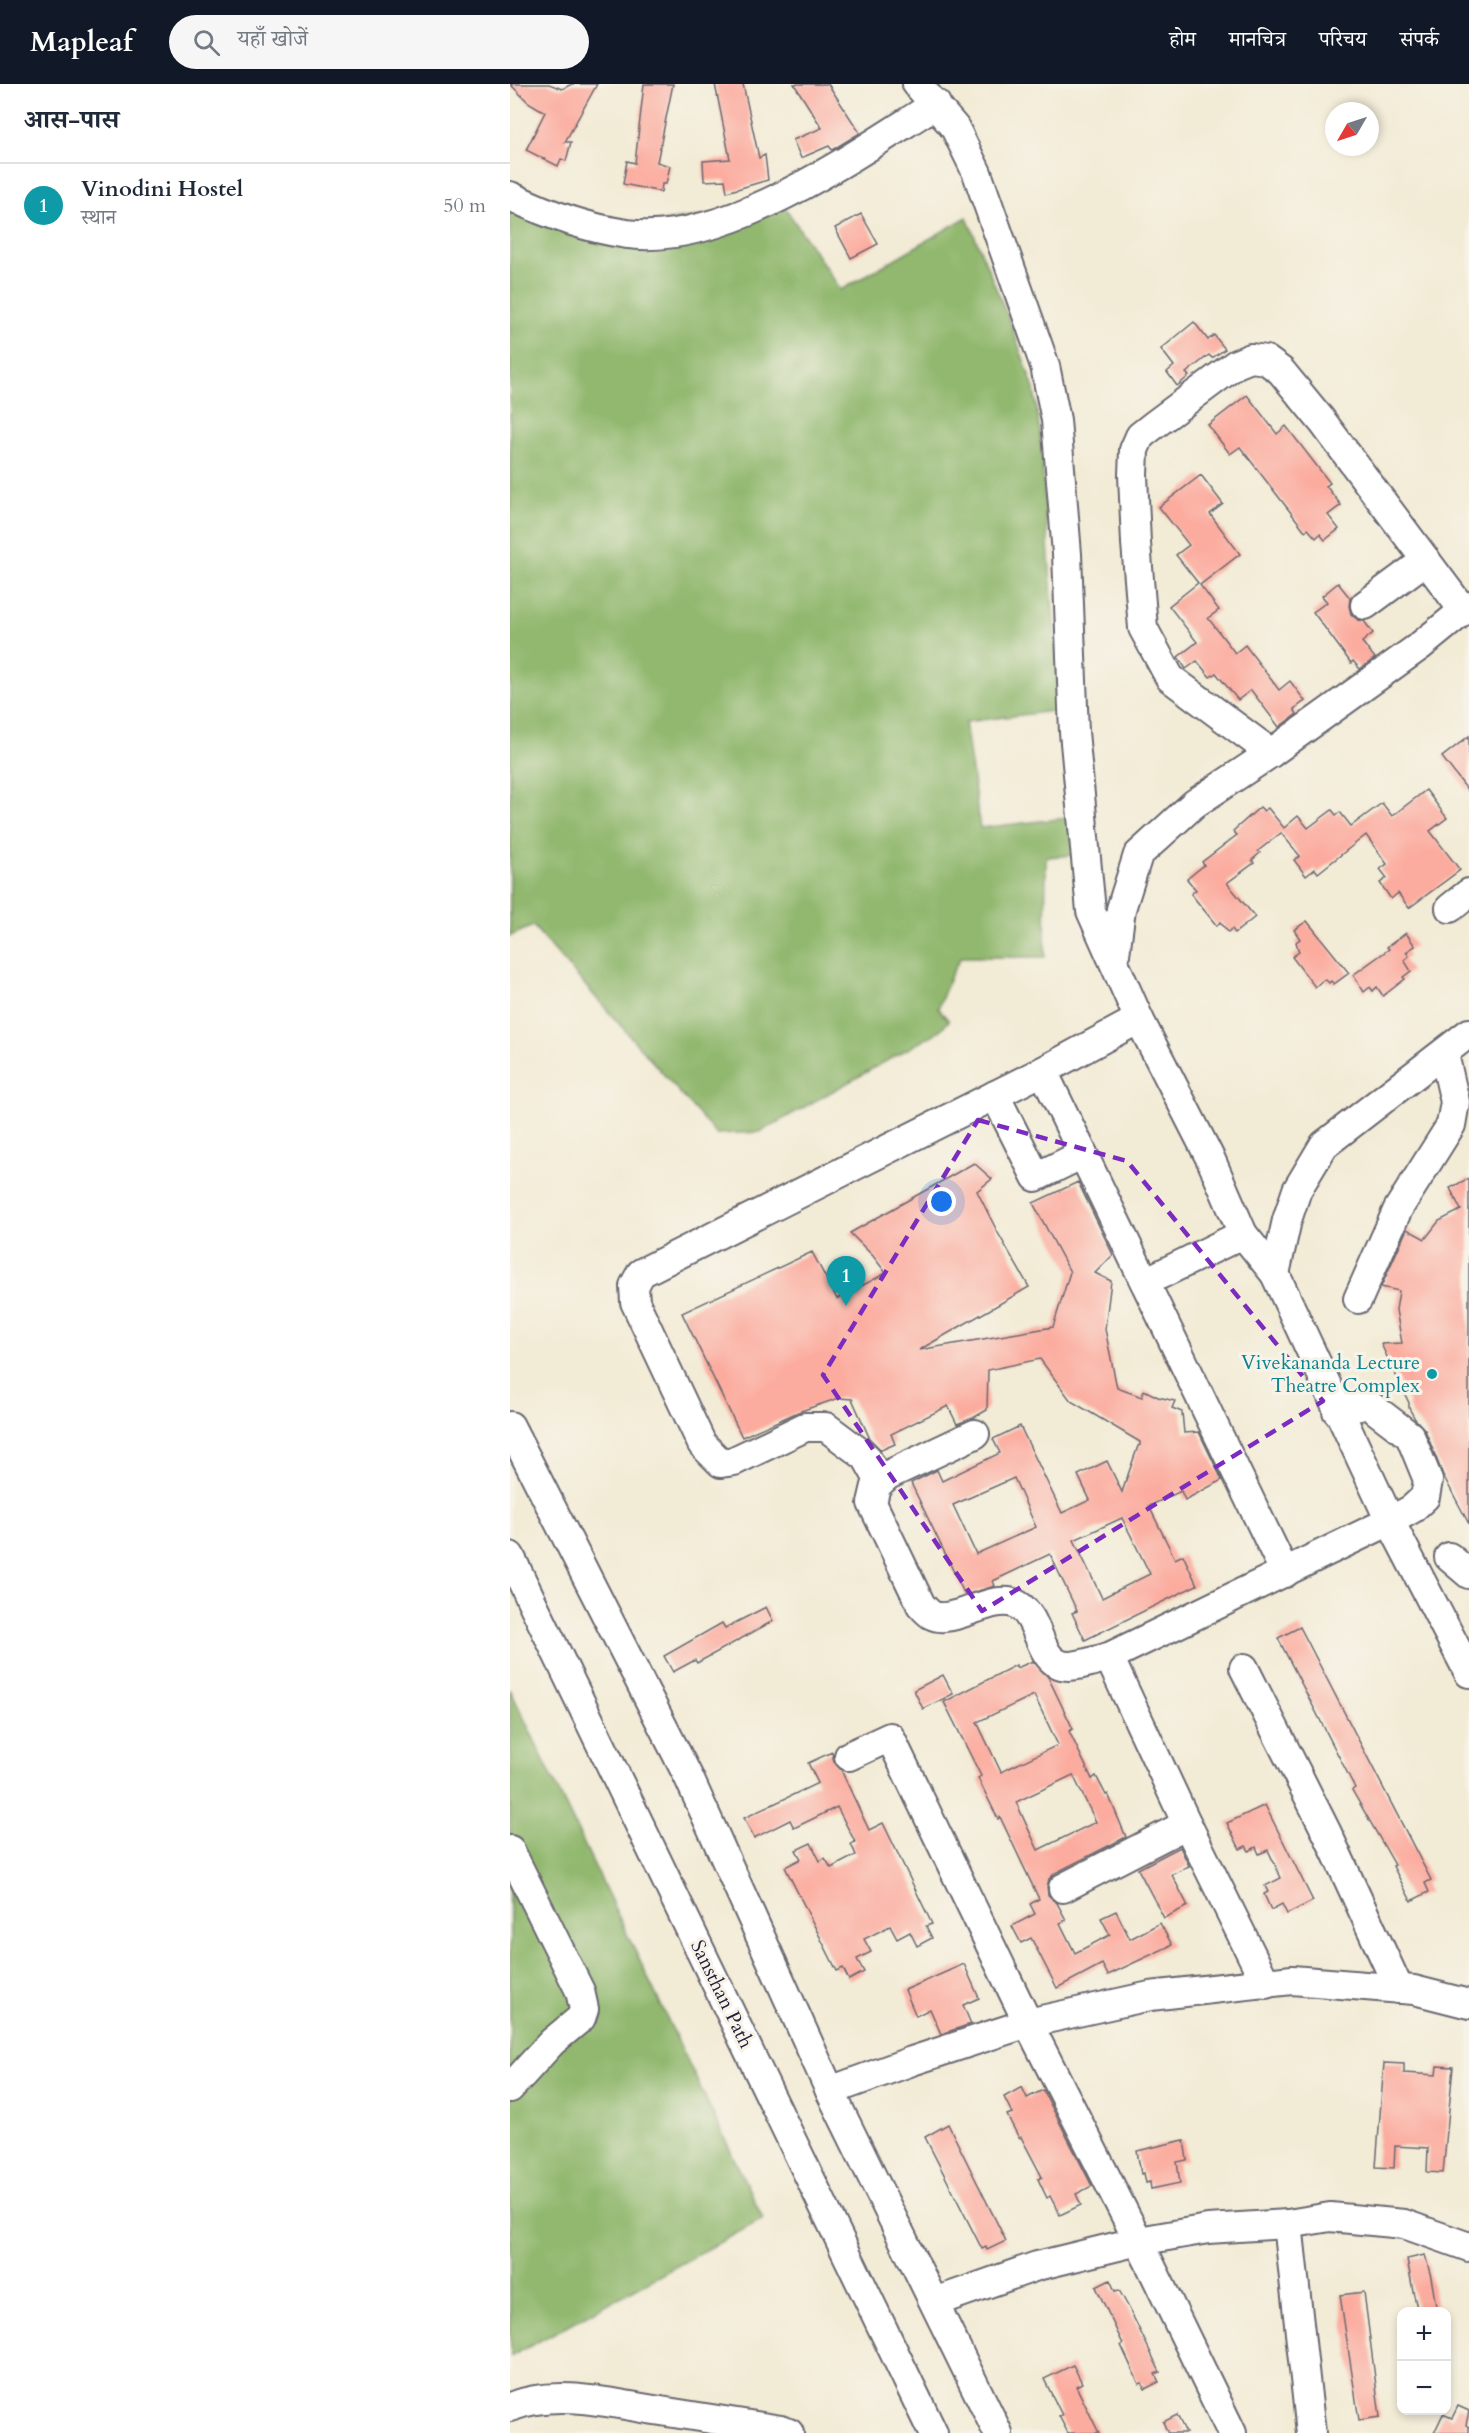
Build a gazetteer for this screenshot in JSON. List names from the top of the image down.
{
  "streets": {
    "street": ["Sansthan Path"]
  },
  "places": ["Vivekananda Lecture Theatre Complex"],
  "north": "bottom left",
  "page": {
    "header": "Mapleaf",
    "search": "यहाँ खोजें",
    "nav": [
      "होम",
      "मानचित्र",
      "परिचय",
      "संपर्क"
    ],
    "heading": "आस-पास",
    "list": [
      {
        "mark": "1",
        "name": "Vinodini Hostel",
        "note": "स्थान",
        "value": "50 m"
      }
    ],
    "pins": "1",
    "map_buttons": ["+", "−"]
  }
}
